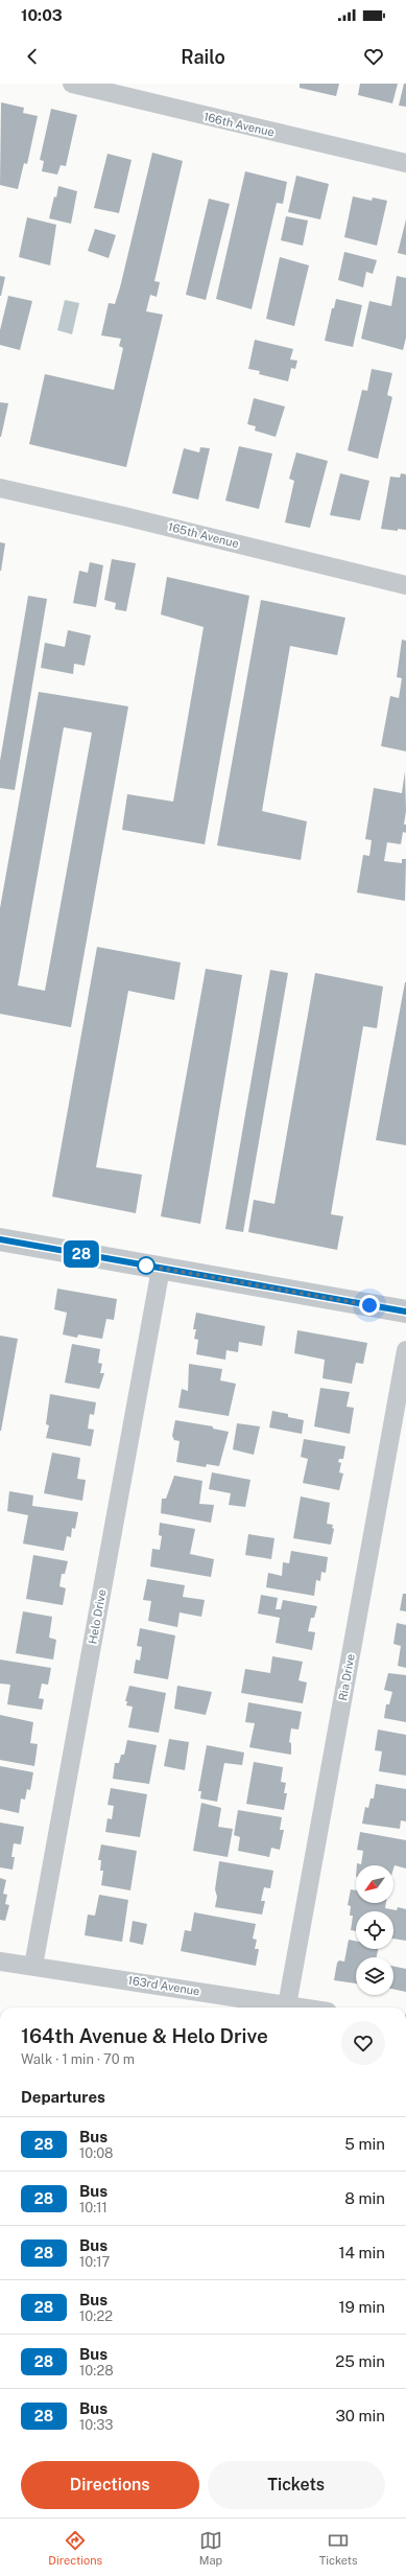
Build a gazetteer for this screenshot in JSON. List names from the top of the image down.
{
  "streets": {
    "street": [
      "166th Avenue",
      "165th Avenue",
      "Helo Drive",
      "Ria Drive",
      "163rd Avenue"
    ]
  },
  "crossings": [
    ["Helo Drive", "163rd Avenue"],
    ["Ria Drive", "163rd Avenue"]
  ],
  "lines": ["bus line 28"],
  "north": "bottom left",
  "page": {
    "status": "10:03",
    "header": "Railo",
    "on_map": "28",
    "heading": [
      ["164th Avenue & Helo Drive", "Walk · 1 min · 70 m"],
      "Departures"
    ],
    "list": [
      {
        "mark": "28",
        "name": "Bus",
        "note": "10:08",
        "value": "5 min"
      },
      {
        "mark": "28",
        "name": "Bus",
        "note": "10:11",
        "value": "8 min"
      },
      {
        "mark": "28",
        "name": "Bus",
        "note": "10:17",
        "value": "14 min"
      },
      {
        "mark": "28",
        "name": "Bus",
        "note": "10:22",
        "value": "19 min"
      },
      {
        "mark": "28",
        "name": "Bus",
        "note": "10:28",
        "value": "25 min"
      },
      {
        "mark": "28",
        "name": "Bus",
        "note": "10:33",
        "value": "30 min"
      }
    ],
    "buttons": ["Directions", "Tickets"],
    "tabs": ["Directions", "Map", "Tickets"]
  }
}
